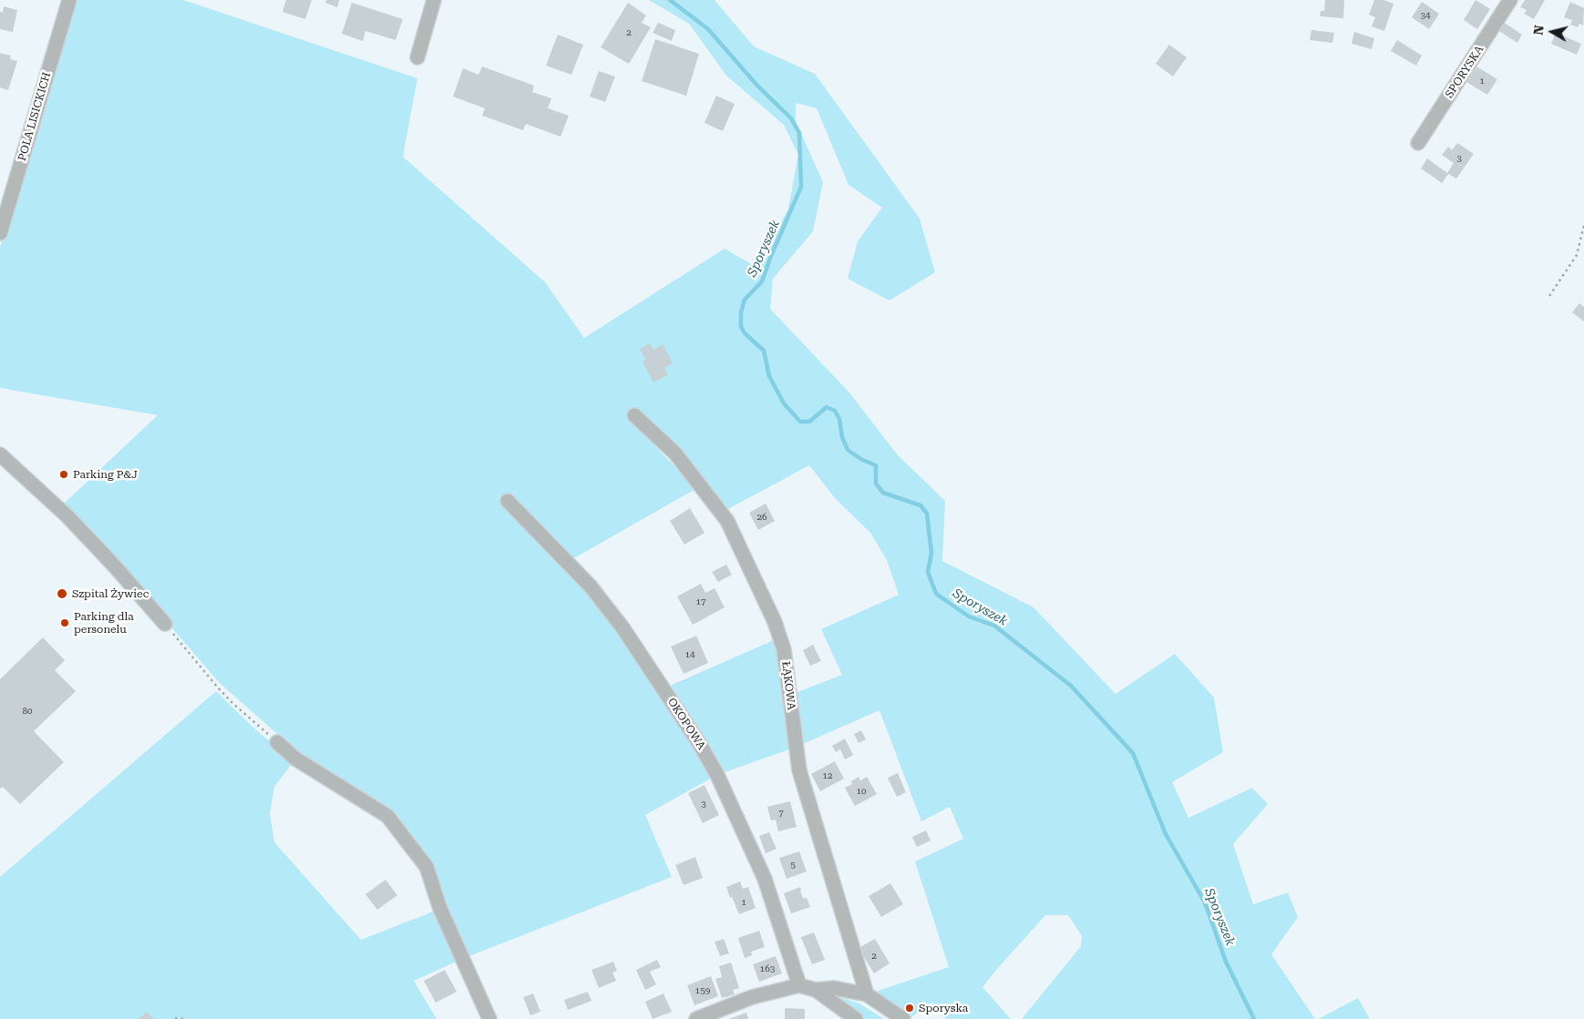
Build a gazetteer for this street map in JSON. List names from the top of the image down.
{
  "streets": {
    "street": [
      "SPORYSKA",
      "POLA LISICKICH",
      "ŁĄKOWA",
      "OKOPOWA"
    ]
  },
  "water": ["Sporyszek"],
  "places": [
    "Parking P&J",
    "Szpital Żywiec",
    "Parking dla personelu",
    "Sporyska"
  ],
  "house_numbers": [
    "34",
    "2",
    "1",
    "3",
    "26",
    "17",
    "14",
    "80",
    "12",
    "10",
    "3",
    "7",
    "5",
    "1",
    "2",
    "163",
    "159"
  ],
  "north": "left"
}
